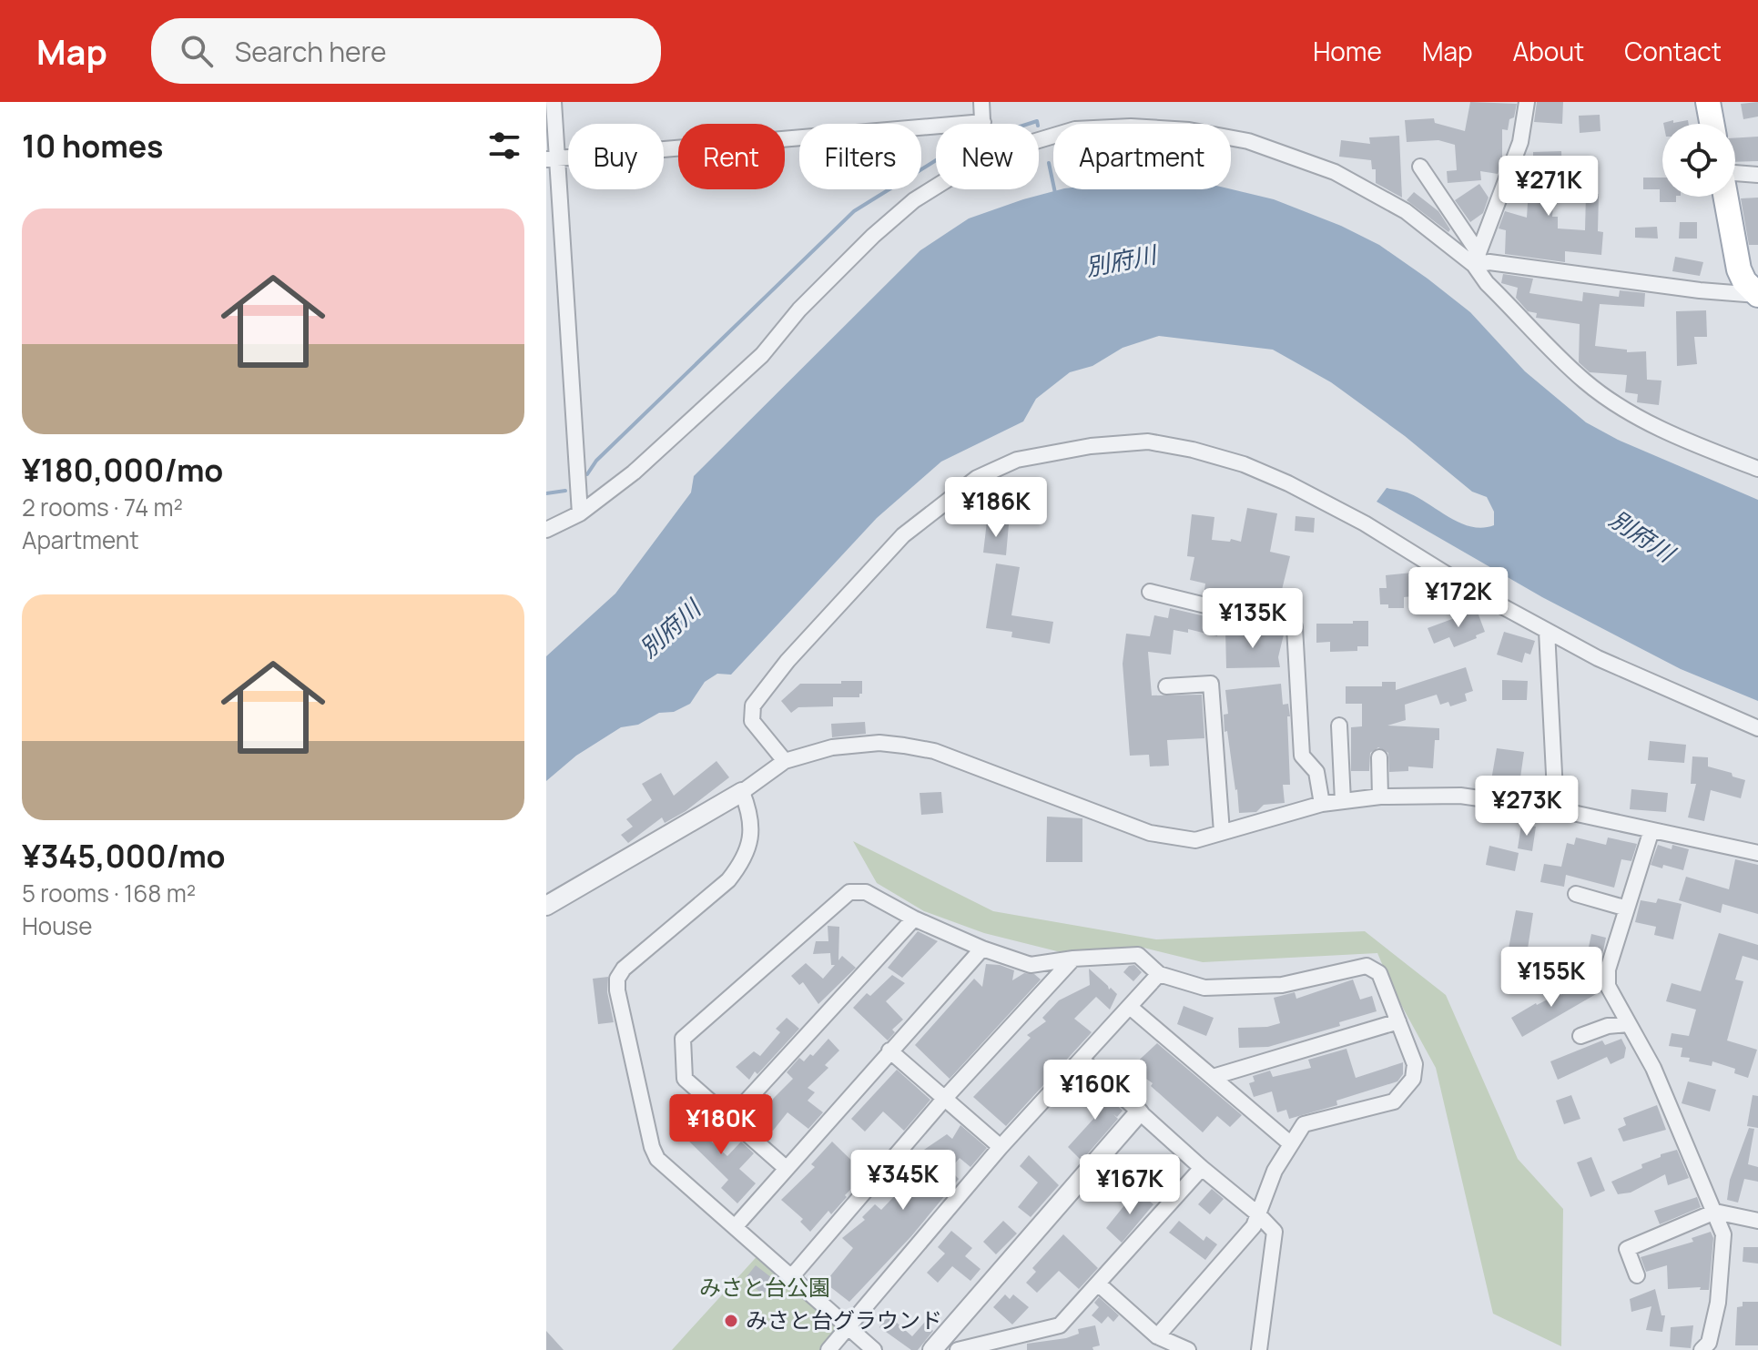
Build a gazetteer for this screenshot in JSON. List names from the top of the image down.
{
  "water": ["別府川"],
  "parks": ["みさと台公園"],
  "places": ["みさと台グラウンド"],
  "page": {
    "header": "Map",
    "search": "Search here",
    "nav": [
      "Home",
      "Map",
      "About",
      "Contact"
    ],
    "heading": "10 homes",
    "chip": [
      "Buy",
      "Rent",
      "Filters",
      "New",
      "Apartment"
    ],
    "price": [
      "¥271K",
      "¥186K",
      "¥172K",
      "¥135K",
      "¥273K",
      "¥155K",
      "¥160K",
      "¥180K",
      "¥345K",
      "¥167K"
    ],
    "list": [
      {
        "name": "¥180,000/mo",
        "note": "2 rooms · 74 m² · Apartment"
      },
      {
        "name": "¥345,000/mo",
        "note": "5 rooms · 168 m² · House"
      }
    ]
  }
}
